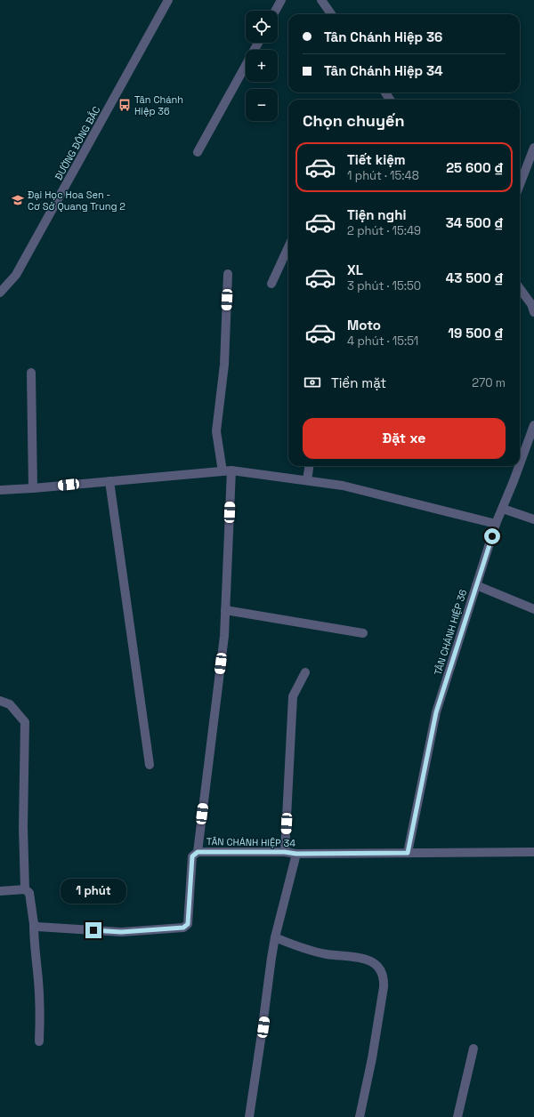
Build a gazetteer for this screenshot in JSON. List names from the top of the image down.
{
  "streets": {
    "street": ["ĐƯỜNG ĐÔNG BẮC", "TÂN CHÁNH HIỆP 36", "TÂN CHÁNH HIỆP 34"]
  },
  "crossings": [
    ["TÂN CHÁNH HIỆP 36", "TÂN CHÁNH HIỆP 34"]
  ],
  "places": {
    "bus stop": ["Tân Chánh Hiệp 36"],
    "school or university": ["Đại Học Hoa Sen - Cơ Sở Quang Trung 2"]
  },
  "page": {
    "map_buttons": ["+", "−"],
    "banner": ["Tân Chánh Hiệp 36", "Tân Chánh Hiệp 34"],
    "heading": "Chọn chuyến",
    "list": [
      {
        "name": "Tiết kiệm",
        "note": "1 phút · 15:48",
        "value": "25 600 ₫"
      },
      {
        "name": "Tiện nghi",
        "note": "2 phút · 15:49",
        "value": "34 500 ₫"
      },
      {
        "name": "XL",
        "note": "3 phút · 15:50",
        "value": "43 500 ₫"
      },
      {
        "name": "Moto",
        "note": "4 phút · 15:51",
        "value": "19 500 ₫"
      }
    ],
    "pay": ["Tiền mặt", "270 m"],
    "buttons": "Đặt xe",
    "bubble": "1 phút"
  }
}
